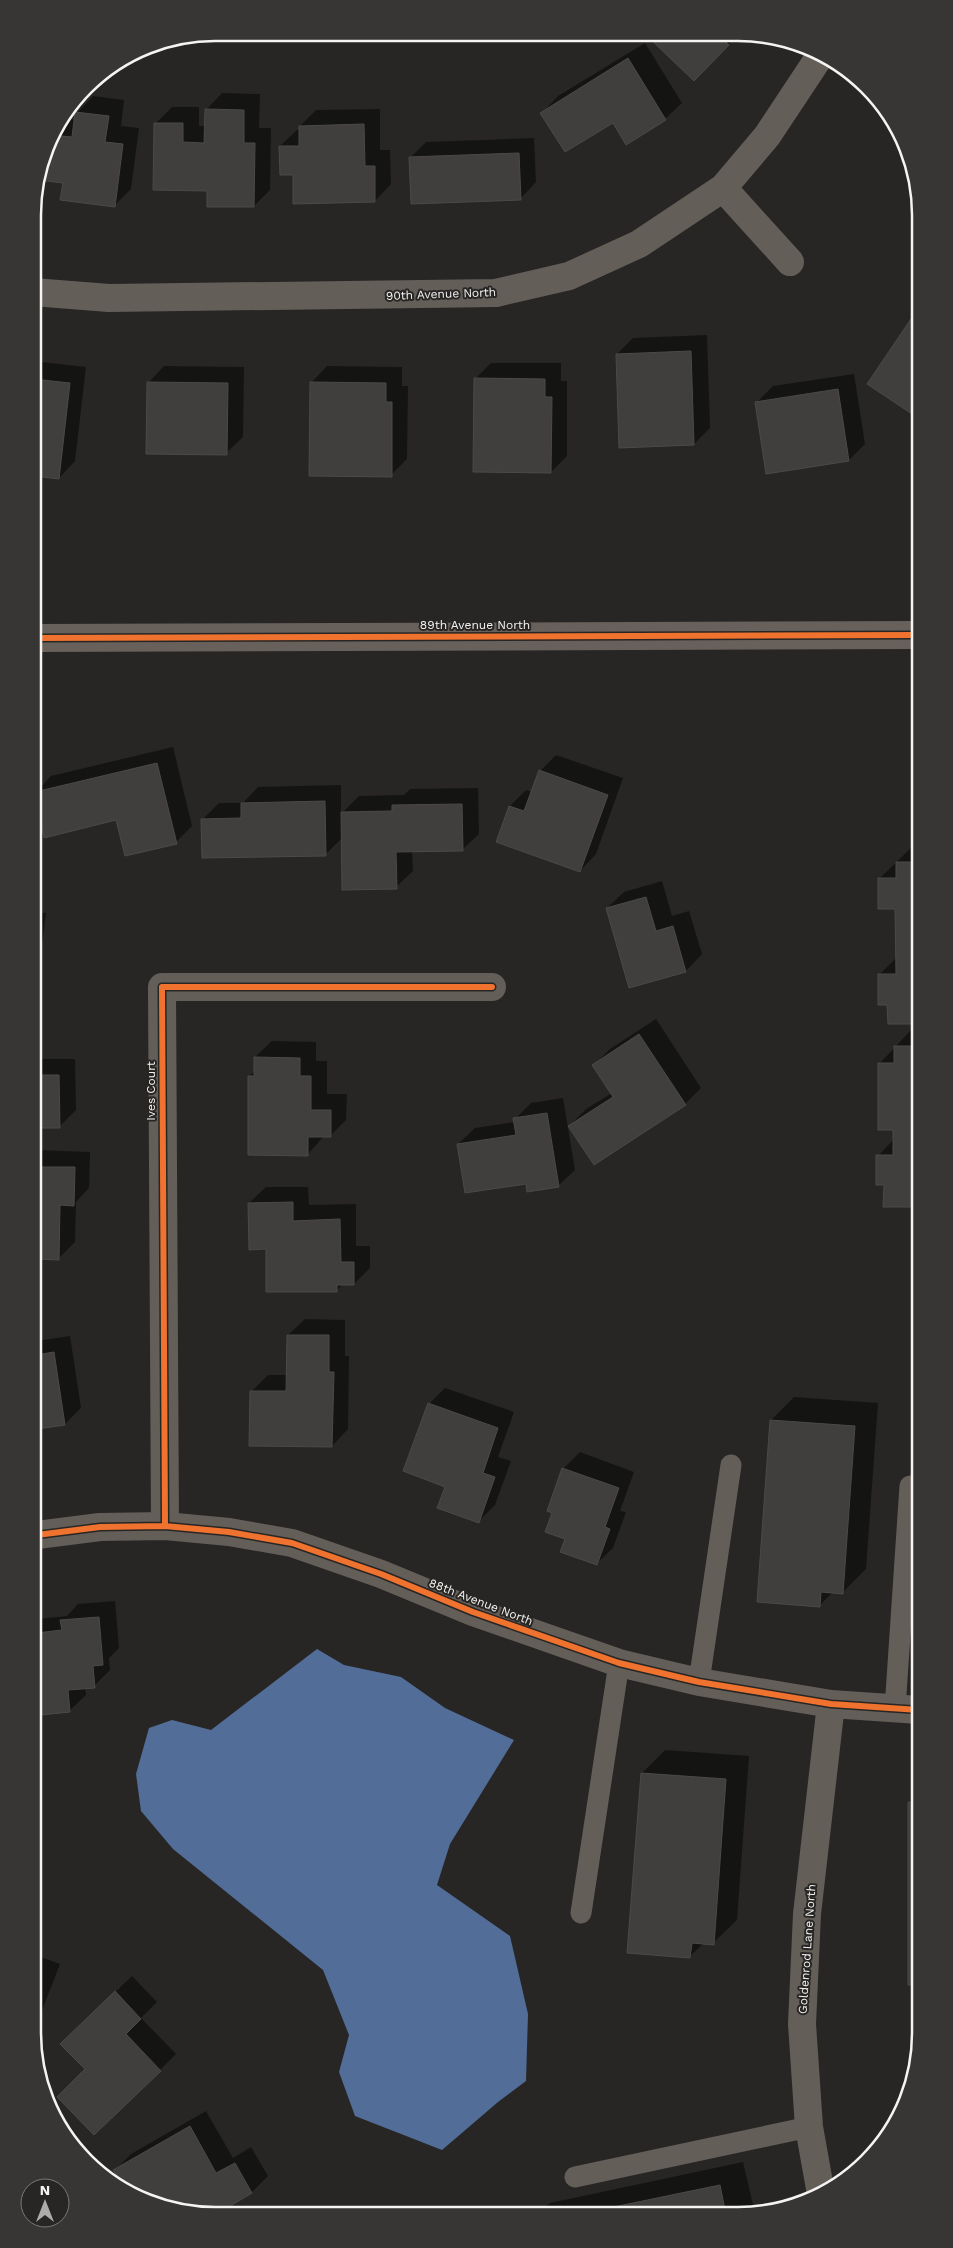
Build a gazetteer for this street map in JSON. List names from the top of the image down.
{
  "streets": {
    "street": [
      "90th Avenue North",
      "89th Avenue North",
      "Ives Court",
      "88th Avenue North",
      "Goldenrod Lane North"
    ]
  },
  "crossings": [
    ["Ives Court", "88th Avenue North"],
    ["88th Avenue North", "Goldenrod Lane North"]
  ],
  "north": "top"
}
